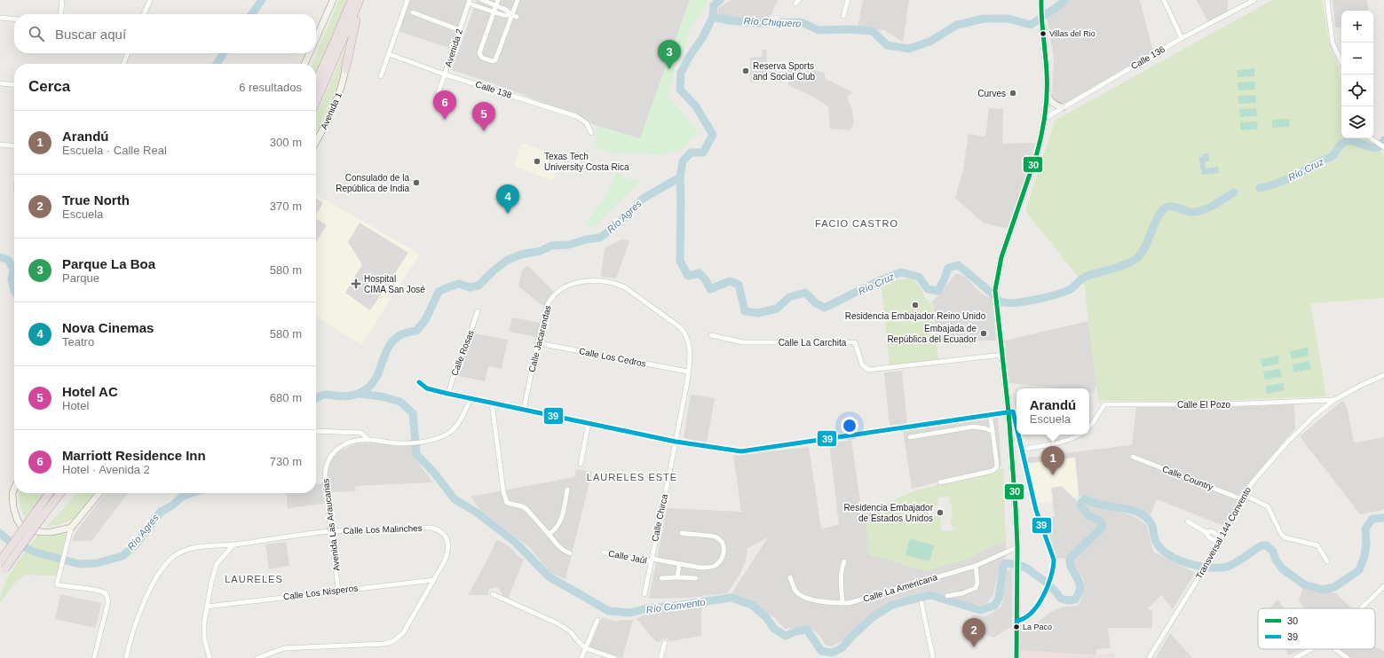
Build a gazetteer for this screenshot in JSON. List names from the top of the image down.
{
  "streets": {
    "main road": ["Avenida 1"],
    "street": [
      "Avenida 2",
      "Calle 136",
      "Calle 138",
      "Calle Jacarandas",
      "Calle La Carchita",
      "Calle Rosas",
      "Calle Los Cedros",
      "Calle El Pozo",
      "Calle Country",
      "Calle Chirca",
      "Avenida Las Araucarias",
      "Calle Los Malinches",
      "Transversal 144 Convento",
      "Calle Jaúl",
      "Calle La Americana",
      "Calle Los Nísperos"
    ]
  },
  "crossings": [
    ["Avenida 2", "Calle 138"],
    ["Calle Jacarandas", "Calle Los Cedros"],
    ["Calle Jacarandas", "Calle Chirca"],
    ["Calle El Pozo", "Transversal 144 Convento"],
    ["Calle Country", "Transversal 144 Convento"],
    ["Calle Chirca", "Calle Jaúl"],
    ["Avenida Las Araucarias", "Calle Los Malinches"],
    ["Avenida Las Araucarias", "Calle Los Nísperos"],
    ["Calle Los Malinches", "Calle Los Nísperos"]
  ],
  "districts": ["FACIO CASTRO", "LAURELES ESTE", "LAURELES"],
  "water": [
    "Río Chiquero",
    "Río Cruz",
    "Río Agres",
    "Río Convento"
  ],
  "places": {
    "other": [
      "Villas del Rio",
      "Reserva Sports and Social Club",
      "Curves",
      "Texas Tech University Costa Rica",
      "Consulado de la República de India",
      "Residencia Embajador Reino Unido",
      "Embajada de República del Ecuador",
      "Residencia Embajador de Estados Unidos",
      "La Paco"
    ],
    "health": ["Hospital CIMA San José"]
  },
  "lines": ["transit line 30", "transit line 39"],
  "legend": ["30", "39"],
  "page": {
    "map_buttons": ["+", "−"],
    "search": "Buscar aquí",
    "pins": [
      "3",
      "6",
      "5",
      "4",
      "1",
      "2"
    ],
    "heading": ["Cerca", "6 resultados"],
    "list": [
      {
        "mark": "1",
        "name": "Arandú",
        "note": "Escuela · Calle Real",
        "value": "300 m"
      },
      {
        "mark": "2",
        "name": "True North",
        "note": "Escuela",
        "value": "370 m"
      },
      {
        "mark": "3",
        "name": "Parque La Boa",
        "note": "Parque",
        "value": "580 m"
      },
      {
        "mark": "4",
        "name": "Nova Cinemas",
        "note": "Teatro",
        "value": "580 m"
      },
      {
        "mark": "5",
        "name": "Hotel AC",
        "note": "Hotel",
        "value": "680 m"
      },
      {
        "mark": "6",
        "name": "Marriott Residence Inn",
        "note": "Hotel · Avenida 2",
        "value": "730 m"
      }
    ],
    "popup": ["Arandú", "Escuela"]
  }
}
